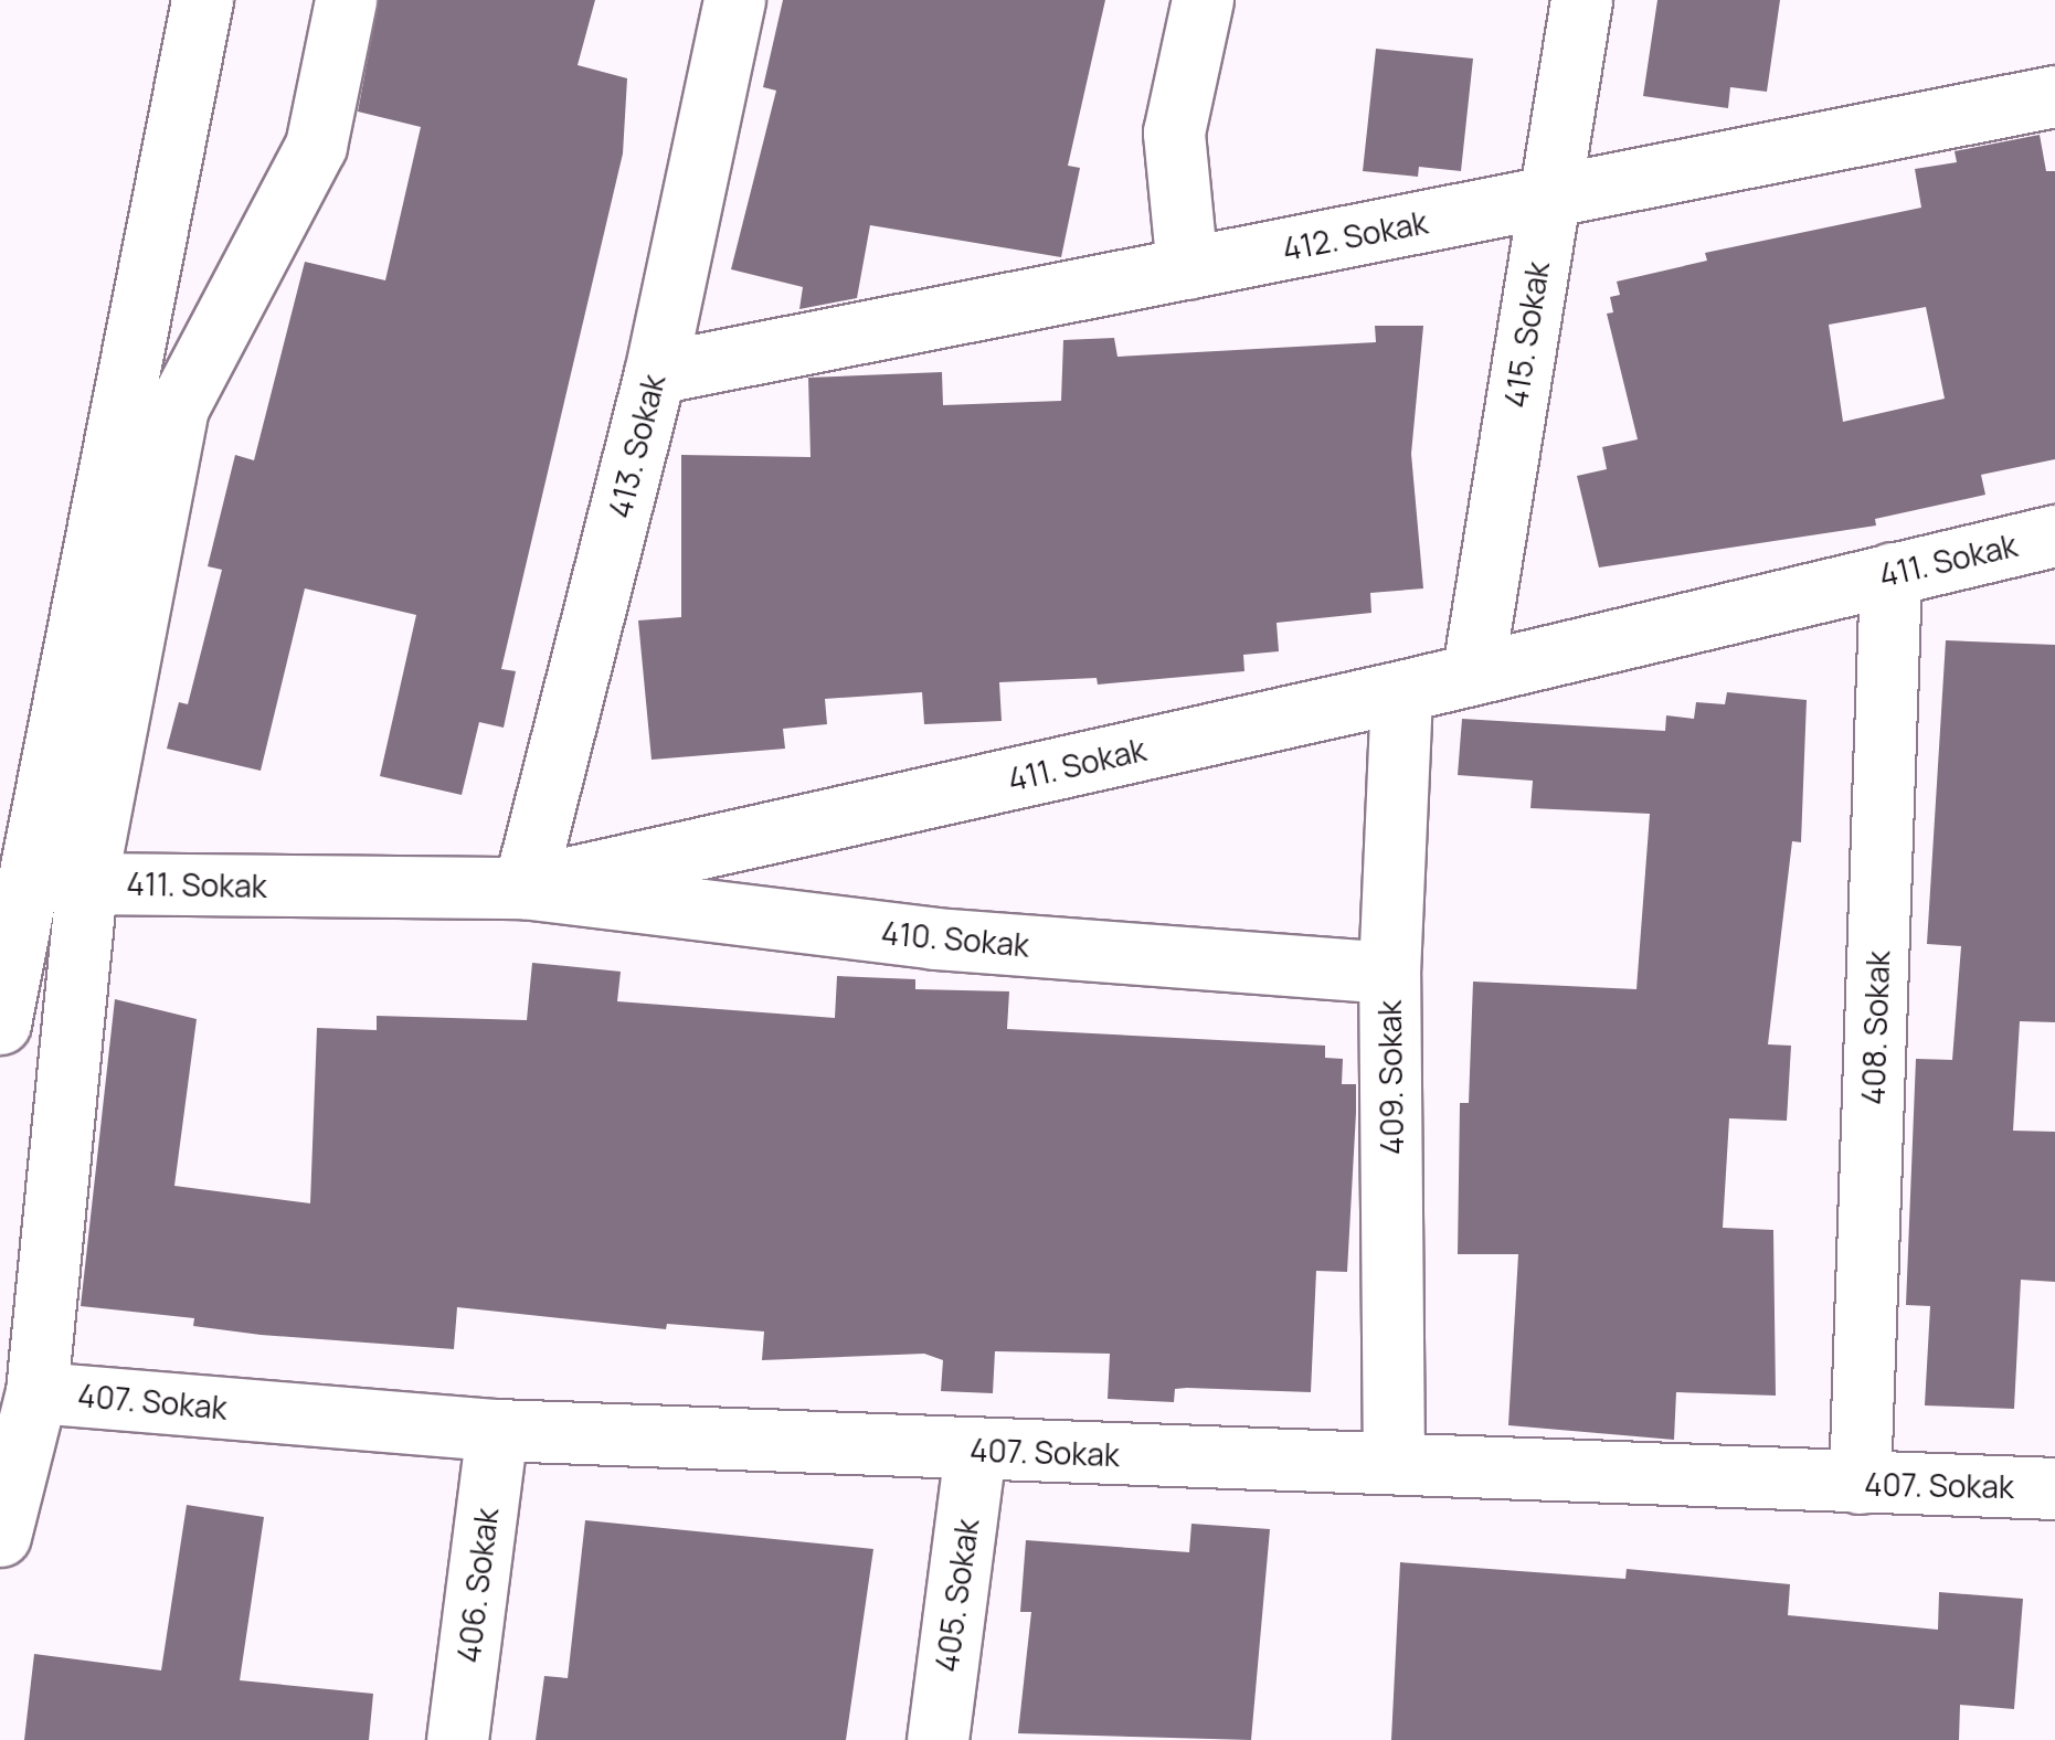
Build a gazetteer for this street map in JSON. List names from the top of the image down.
{
  "streets": {
    "street": [
      "412. Sokak",
      "415. Sokak",
      "413. Sokak",
      "411. Sokak",
      "410. Sokak",
      "408. Sokak",
      "409. Sokak",
      "407. Sokak",
      "406. Sokak",
      "405. Sokak"
    ]
  },
  "crossings": [
    ["412. Sokak", "415. Sokak"],
    ["412. Sokak", "413. Sokak"],
    ["415. Sokak", "411. Sokak"],
    ["413. Sokak", "411. Sokak"],
    ["413. Sokak", "410. Sokak"],
    ["411. Sokak", "410. Sokak"],
    ["411. Sokak", "408. Sokak"],
    ["411. Sokak", "409. Sokak"],
    ["410. Sokak", "409. Sokak"],
    ["408. Sokak", "407. Sokak"],
    ["409. Sokak", "407. Sokak"],
    ["407. Sokak", "406. Sokak"],
    ["407. Sokak", "405. Sokak"]
  ]
}
